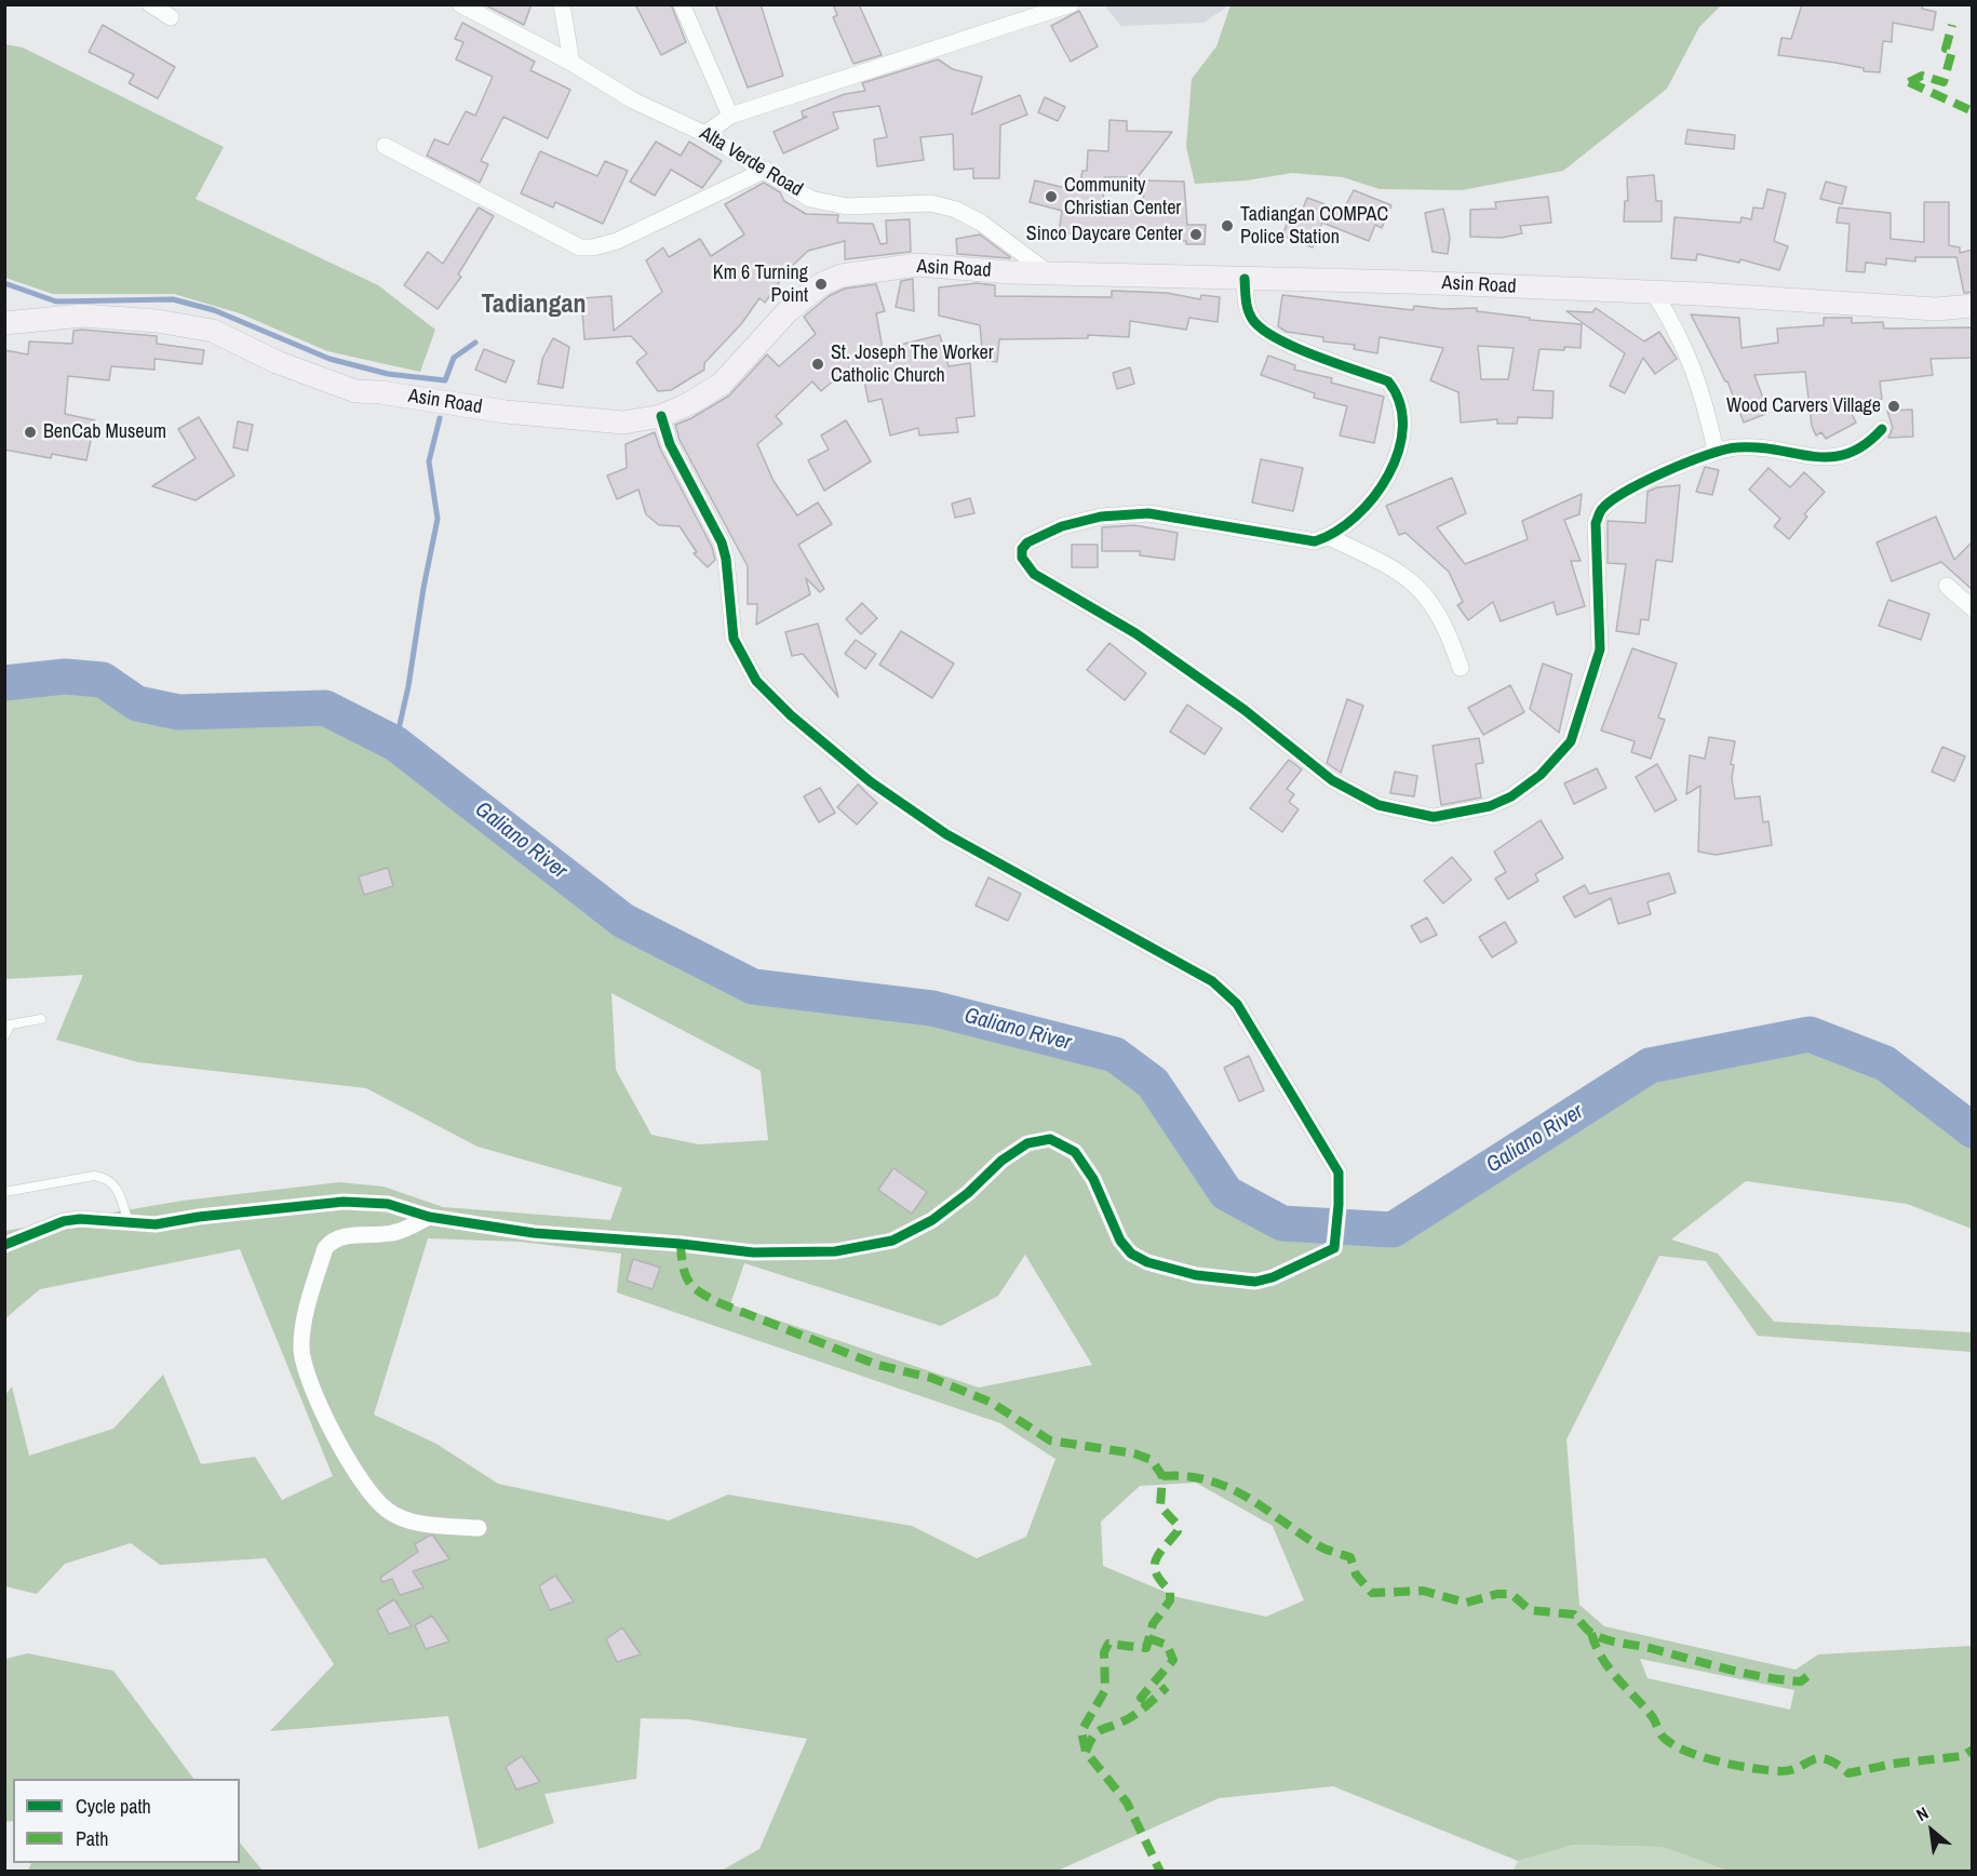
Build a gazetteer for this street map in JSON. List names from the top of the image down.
{
  "streets": {
    "main road": ["Asin Road"],
    "street": ["Alta Verde Road"]
  },
  "crossings": [
    ["Alta Verde Road", "Asin Road"]
  ],
  "districts": ["Tadiangan"],
  "water": ["Galiano River"],
  "places": [
    "Community Christian Center",
    "Tadiangan COMPAC Police Station",
    "Sinco Daycare Center",
    "Km 6 Turning Point",
    "St. Joseph The Worker Catholic Church",
    "Wood Carvers Village",
    "BenCab Museum"
  ],
  "legend": ["Cycle path", "Path"],
  "north": "top left"
}
